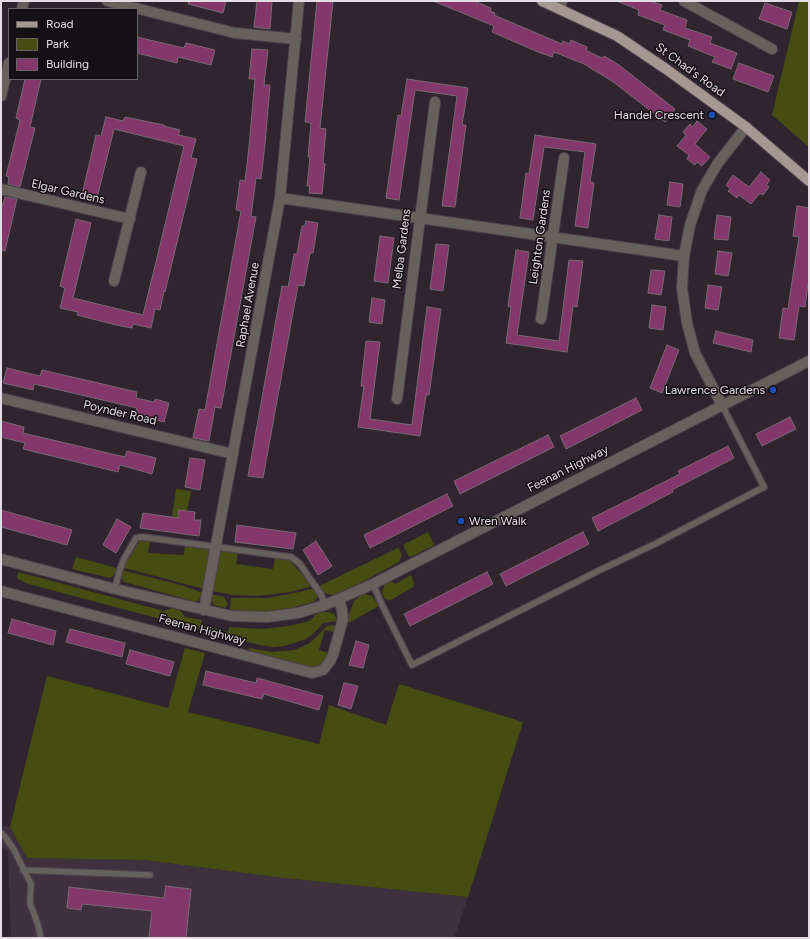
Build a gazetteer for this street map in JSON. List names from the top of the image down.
{
  "streets": {
    "main road": ["St Chad's Road"],
    "street": [
      "Elgar Gardens",
      "Leighton Gardens",
      "Melba Gardens",
      "Raphael Avenue",
      "Poynder Road",
      "Feenan Highway"
    ]
  },
  "crossings": [
    ["Raphael Avenue", "Poynder Road"],
    ["Raphael Avenue", "Feenan Highway"]
  ],
  "places": ["Handel Crescent", "Lawrence Gardens", "Wren Walk"],
  "legend": ["Road", "Park", "Building"]
}
